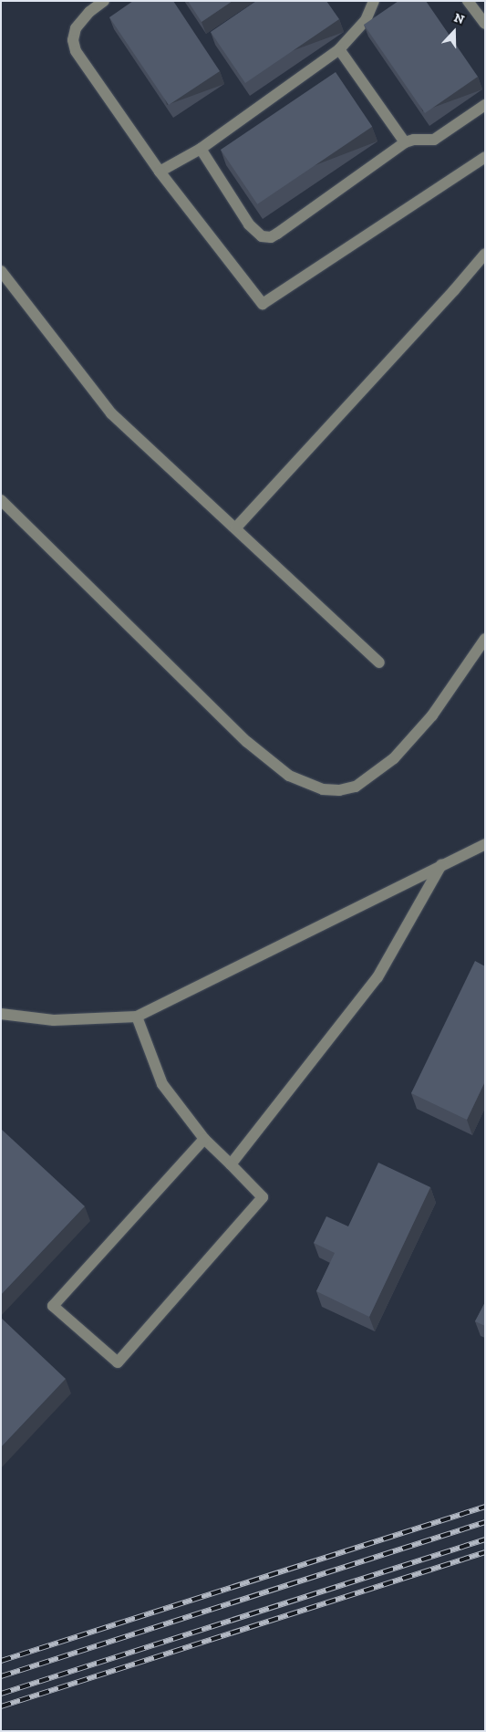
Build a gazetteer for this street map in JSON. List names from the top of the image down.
{
  "north": "top"
}
